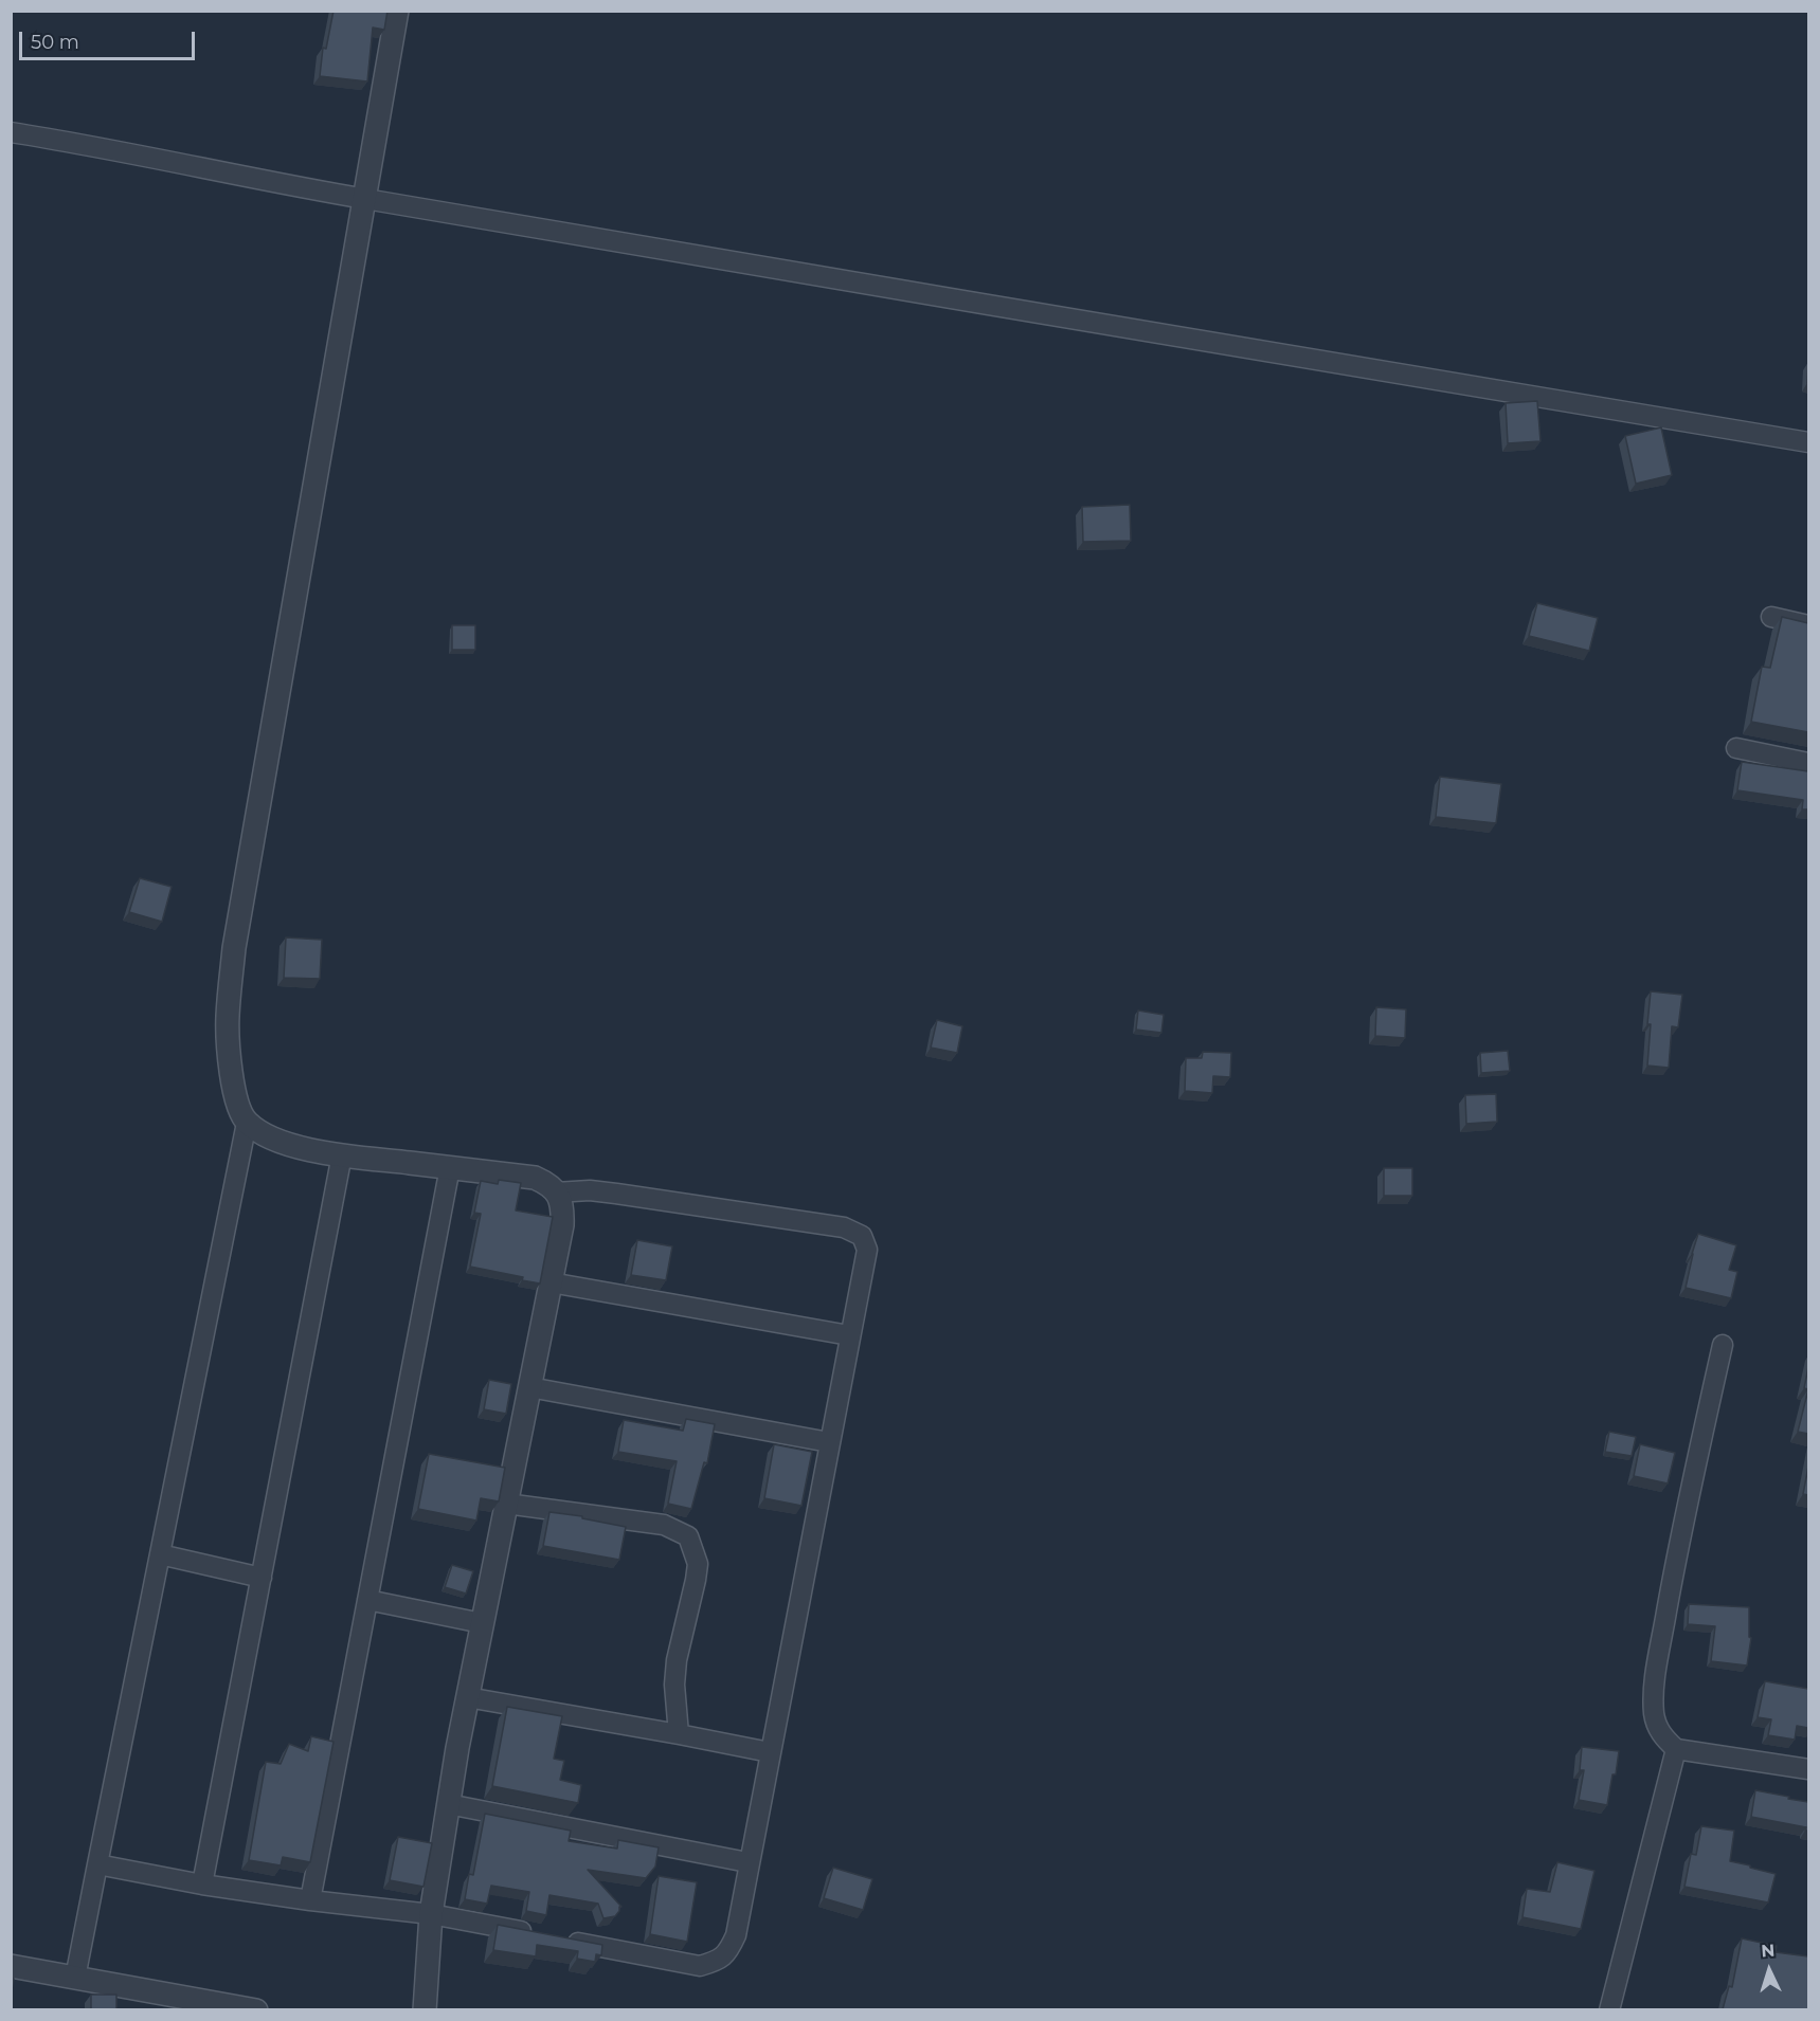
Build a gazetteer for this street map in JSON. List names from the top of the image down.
{
  "scale_bar": "50 m",
  "north": "top"
}
